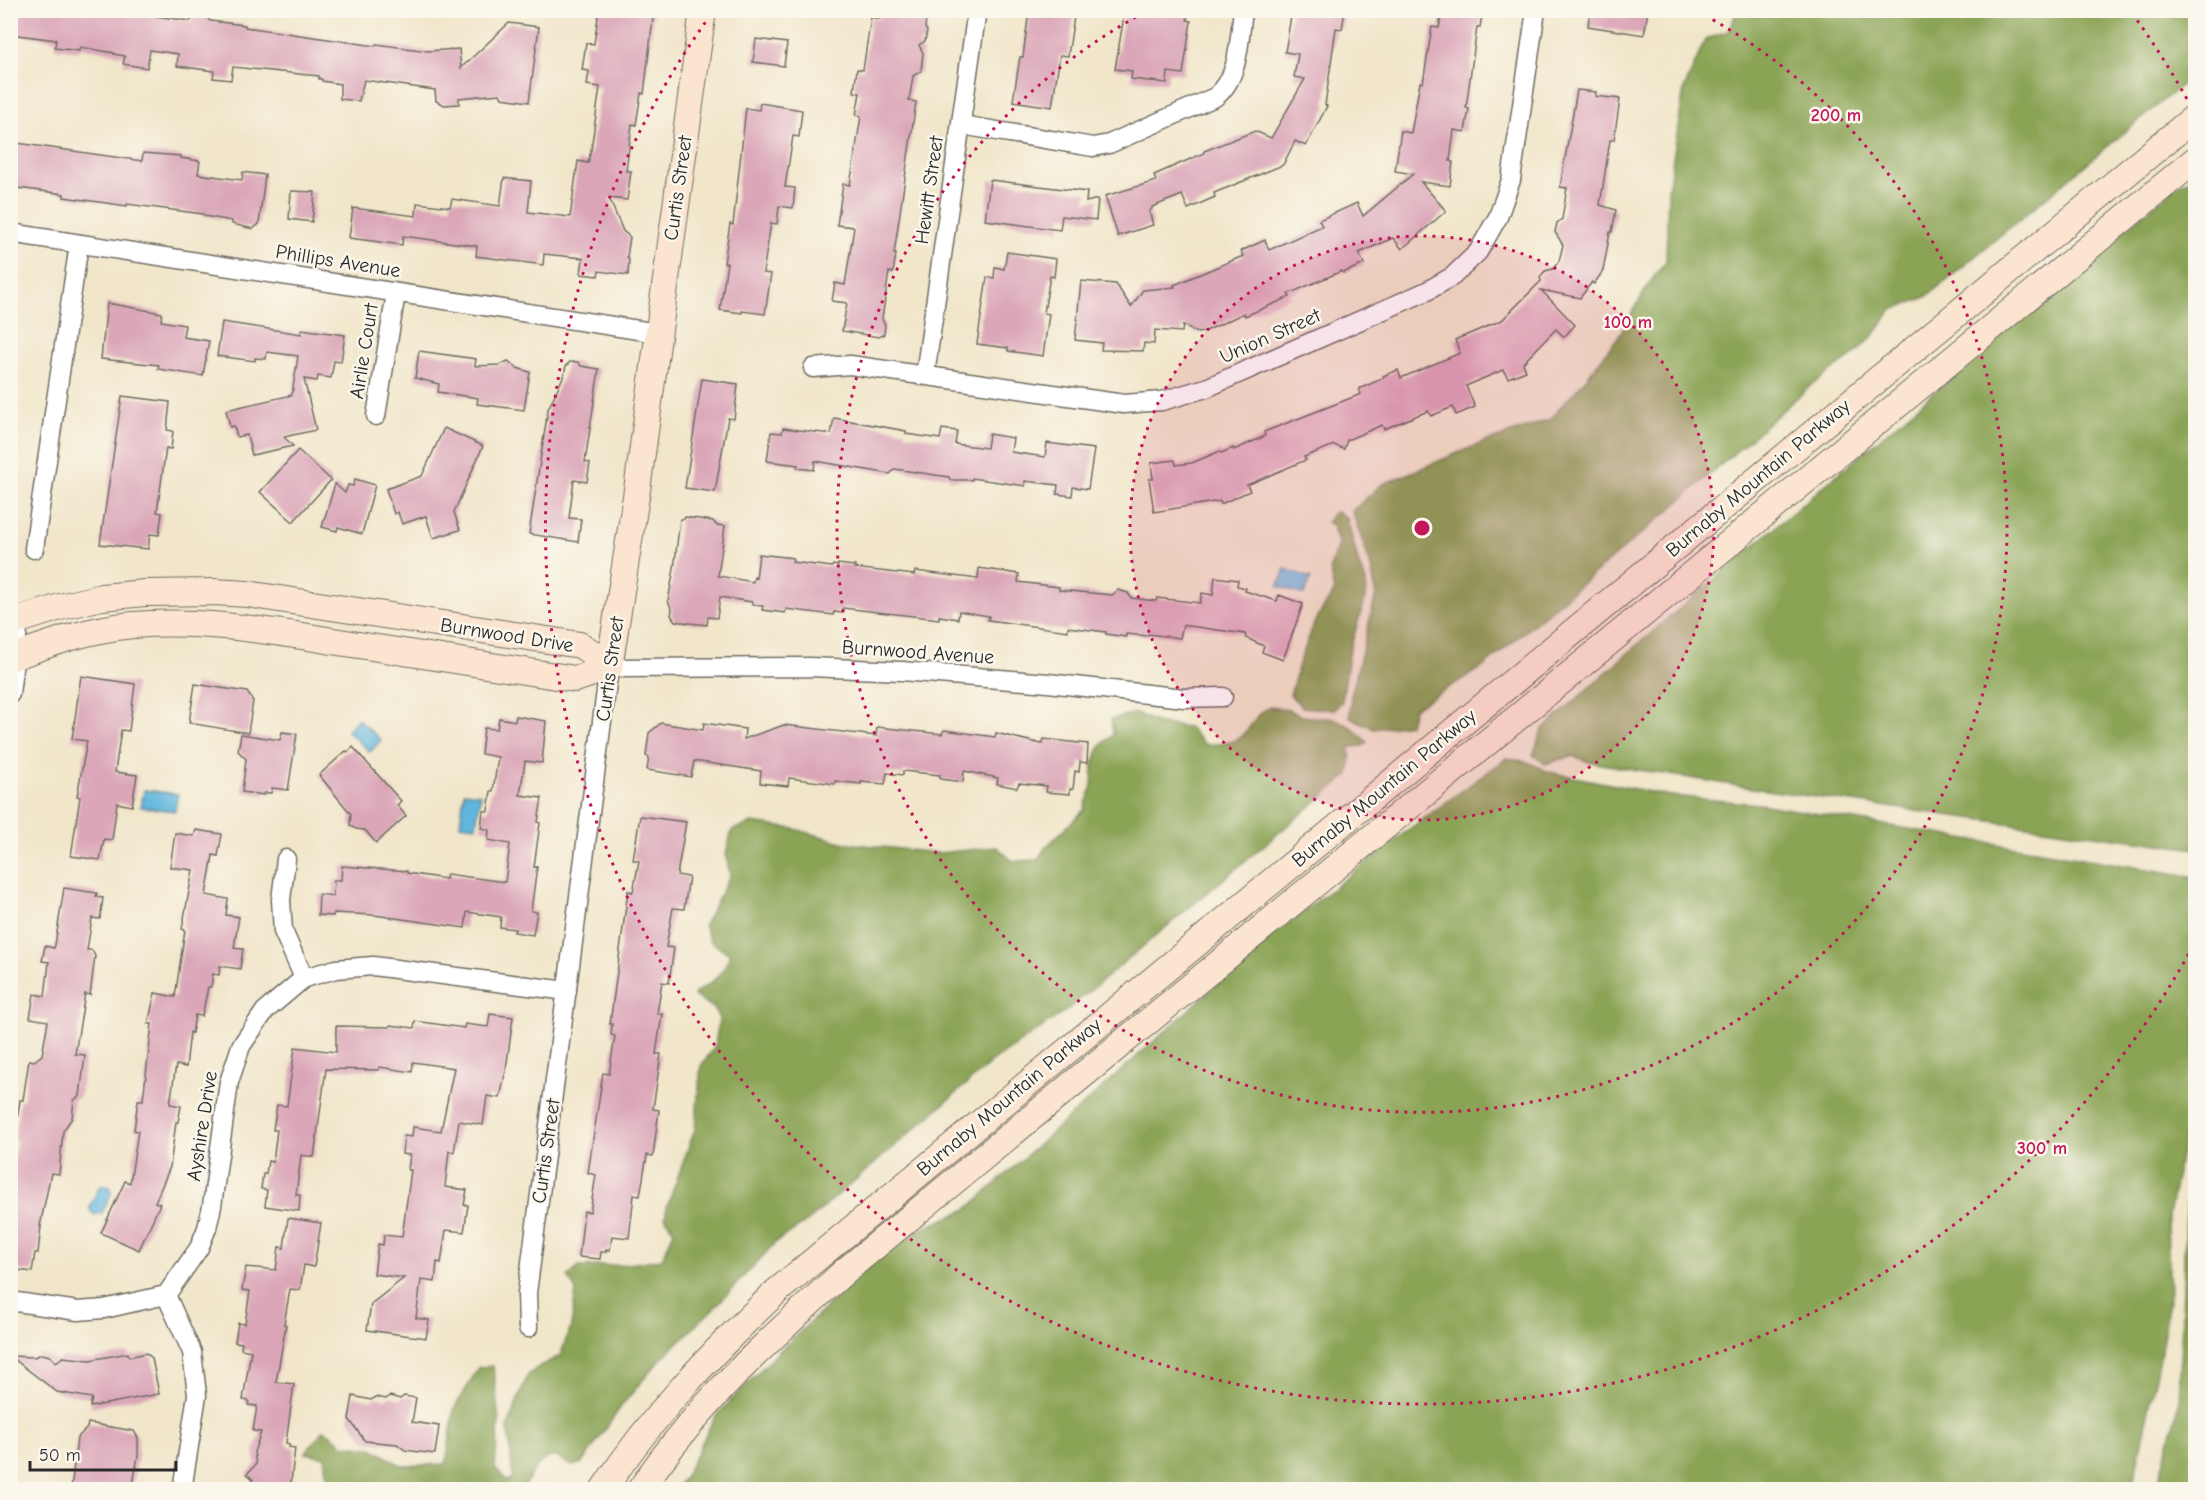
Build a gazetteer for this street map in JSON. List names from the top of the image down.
{
  "streets": {
    "main road": ["Curtis Street", "Burnaby Mountain Parkway", "Burnwood Drive"],
    "street": [
      "Hewitt Street",
      "Phillips Avenue",
      "Union Street",
      "Airlie Court",
      "Burnwood Avenue",
      "Ayshire Drive"
    ]
  },
  "crossings": [
    ["Curtis Street", "Phillips Avenue"],
    ["Curtis Street", "Burnwood Drive"],
    ["Curtis Street", "Burnwood Avenue"],
    ["Curtis Street", "Ayshire Drive"],
    ["Hewitt Street", "Union Street"],
    ["Phillips Avenue", "Airlie Court"],
    ["Burnwood Drive", "Burnwood Avenue"]
  ],
  "scale_bar": "50 m",
  "rings": ["200 m", "100 m", "300 m"]
}
